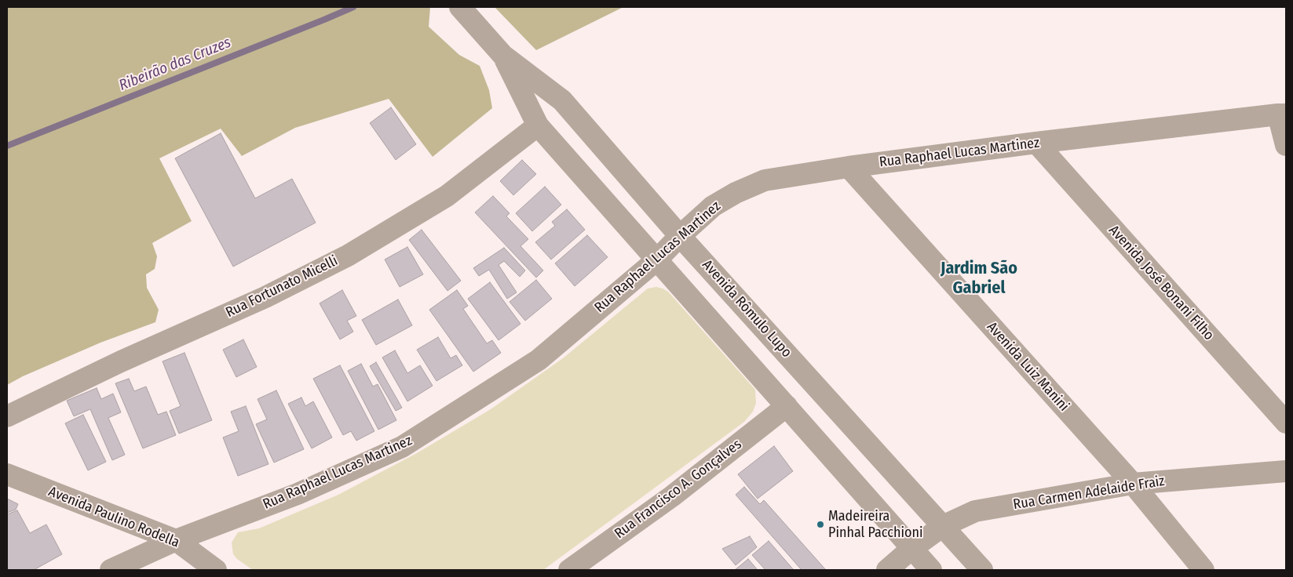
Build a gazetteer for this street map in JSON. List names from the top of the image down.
{
  "streets": {
    "street": [
      "Rua Raphael Lucas Martinez",
      "Avenida José Bonani Filho",
      "Rua Fortunato Micelli",
      "Avenida Rômulo Lupo",
      "Avenida Luiz Manini",
      "Rua Francisco A. Gonçalves",
      "Rua Carmen Adelaide Fraiz",
      "Avenida Paulino Rodella"
    ]
  },
  "crossings": [
    ["Rua Raphael Lucas Martinez", "Avenida José Bonani Filho"],
    ["Rua Raphael Lucas Martinez", "Avenida Rômulo Lupo"],
    ["Rua Raphael Lucas Martinez", "Avenida Luiz Manini"],
    ["Rua Raphael Lucas Martinez", "Avenida Paulino Rodella"],
    ["Rua Fortunato Micelli", "Avenida Rômulo Lupo"],
    ["Avenida Rômulo Lupo", "Rua Francisco A. Gonçalves"],
    ["Avenida Rômulo Lupo", "Rua Carmen Adelaide Fraiz"],
    ["Avenida Luiz Manini", "Rua Carmen Adelaide Fraiz"]
  ],
  "districts": ["Jardim São Gabriel"],
  "water": ["Ribeirão das Cruzes"],
  "places": ["Madeireira Pinhal Pacchioni"]
}
